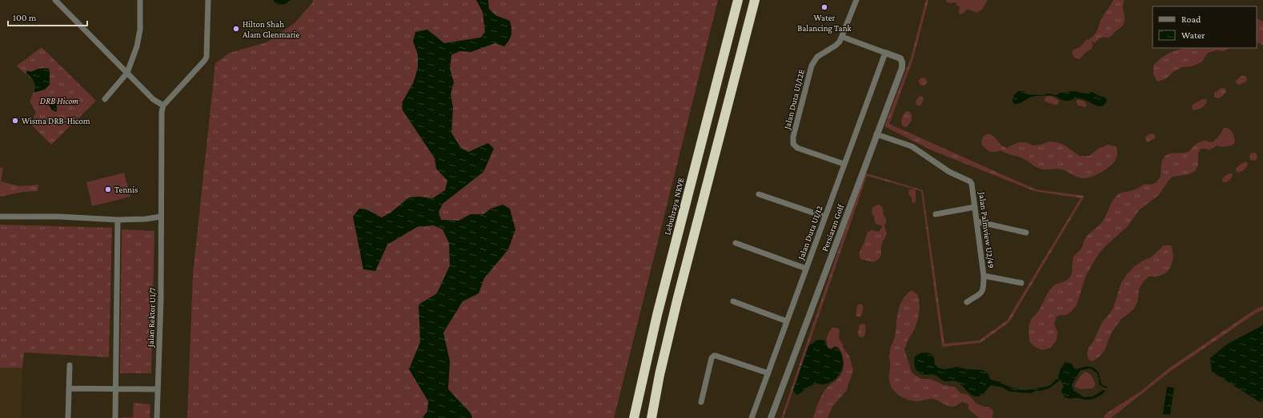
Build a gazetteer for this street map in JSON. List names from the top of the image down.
{
  "streets": {
    "highway": ["Lebuhraya NKVE"],
    "street": [
      "Jalan Duta U1/12E",
      "Persiaran Golf",
      "Jalan Palmview U2/49",
      "Jalan Duta U1/12",
      "Jalan Rektor U1/7"
    ]
  },
  "crossings": [
    ["Jalan Duta U1/12E", "Jalan Duta U1/12"],
    ["Persiaran Golf", "Jalan Palmview U2/49"],
    ["Persiaran Golf", "Jalan Duta U1/12"]
  ],
  "parks": ["DRB Hicom"],
  "places": [
    "Water Balancing Tank",
    "Hilton Shah Alam Glenmarie",
    "Wisma DRB-Hicom",
    "Tennis"
  ],
  "legend": ["Road", "Water"],
  "scale_bar": "100 m"
}
